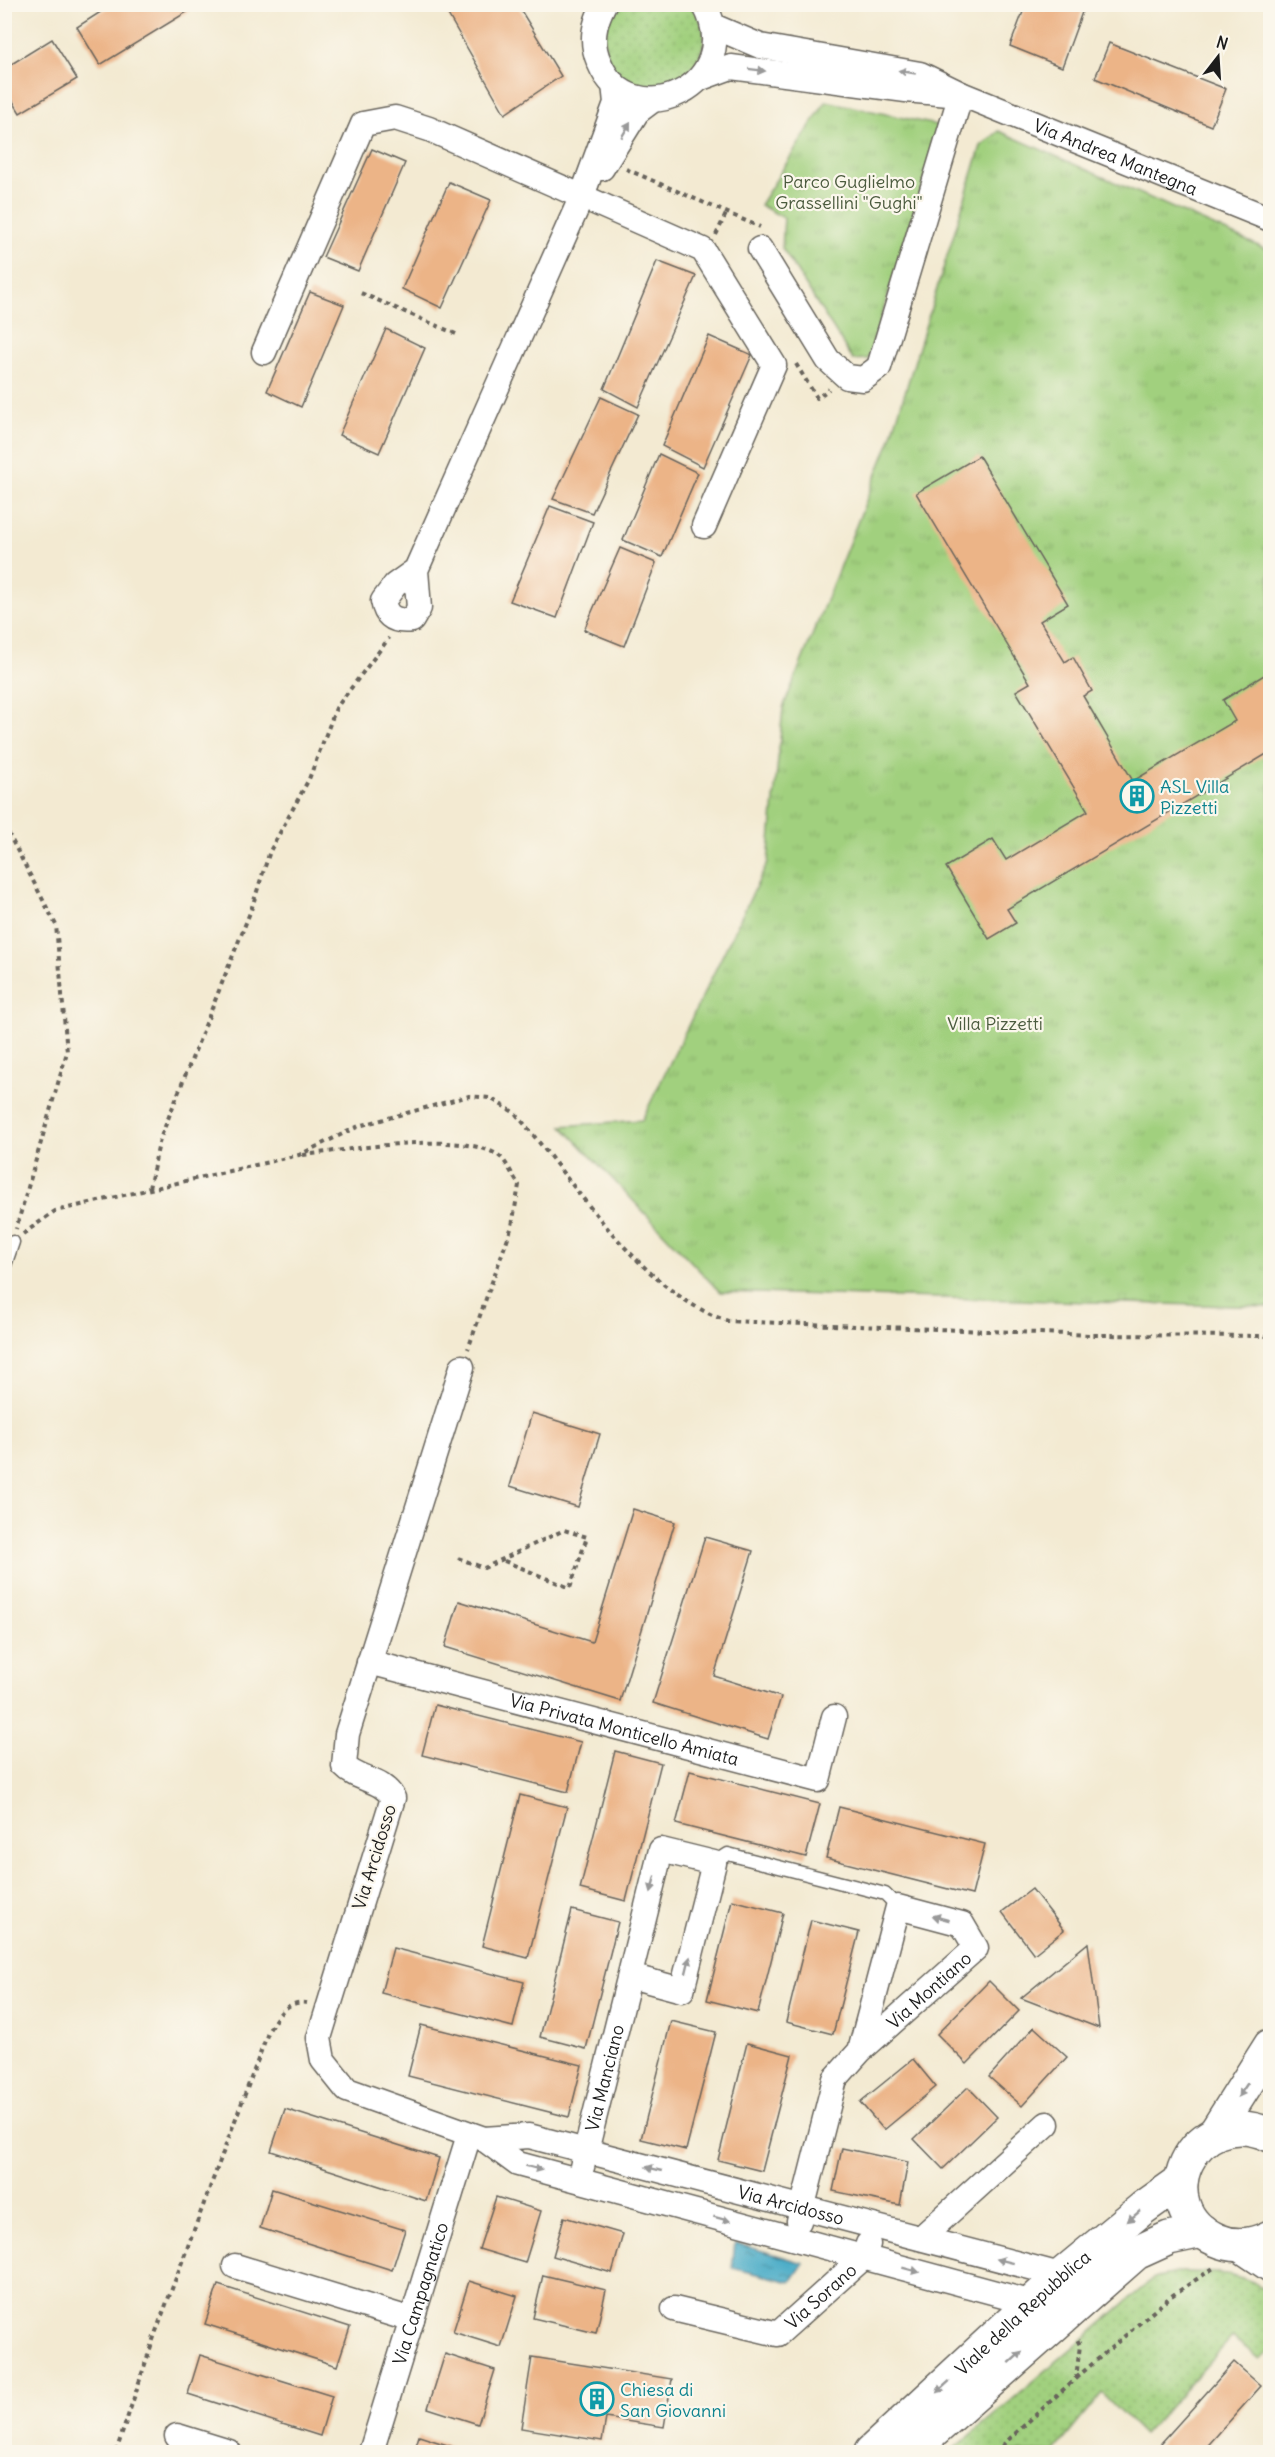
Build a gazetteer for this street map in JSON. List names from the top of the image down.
{
  "streets": {
    "main road": ["Viale della Repubblica"],
    "street": [
      "Via Andrea Mantegna",
      "Via Privata Monticello Amiata",
      "Via Arcidosso",
      "Via Montiano",
      "Via Manciano",
      "Via Campagnatico",
      "Via Sorano"
    ]
  },
  "crossings": [
    ["Via Privata Monticello Amiata", "Via Arcidosso"],
    ["Via Arcidosso", "Via Montiano"],
    ["Via Arcidosso", "Via Manciano"],
    ["Via Arcidosso", "Via Campagnatico"],
    ["Via Arcidosso", "Via Sorano"],
    ["Via Arcidosso", "Viale della Repubblica"]
  ],
  "parks": ["Parco Guglielmo Grassellini \"Gughi\"", "Villa Pizzetti"],
  "places": {
    "building": ["ASL Villa Pizzetti", "Chiesa di San Giovanni"]
  },
  "north": "top"
}
